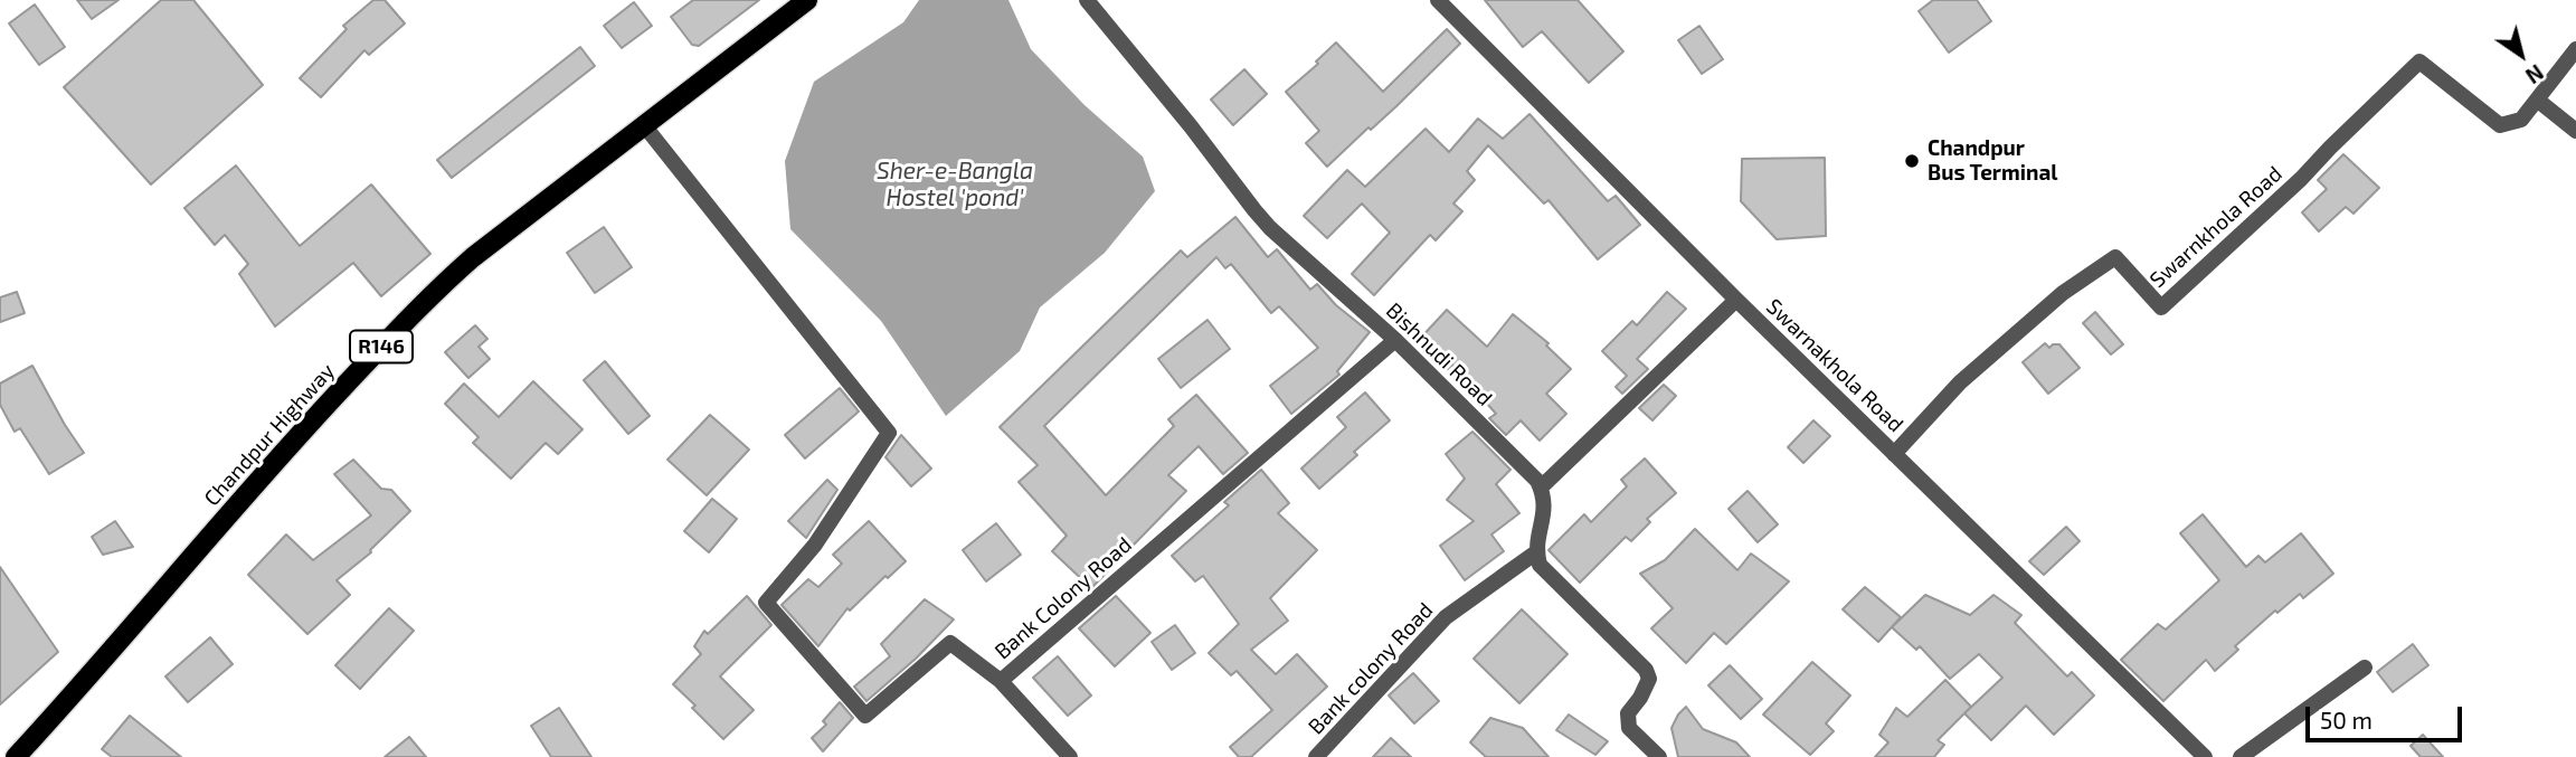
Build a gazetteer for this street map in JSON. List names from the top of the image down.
{
  "streets": {
    "main road": ["R146", "Chandpur Highway"],
    "street": [
      "Swarnkhola Road",
      "Bishnudi Road",
      "Swarnakhola Road",
      "Bank Colony Road",
      "Bank colony Road"
    ]
  },
  "crossings": [
    ["Swarnkhola Road", "Swarnakhola Road"],
    ["Bishnudi Road", "Bank Colony Road"],
    ["Chandpur Highway", "Bank Colony Road"],
    ["Bank Colony Road", "Bank colony Road"]
  ],
  "water": ["Sher-e-Bangla Hostel 'pond'"],
  "places": ["Chandpur Bus Terminal"],
  "scale_bar": "50 m",
  "north": "bottom right"
}
